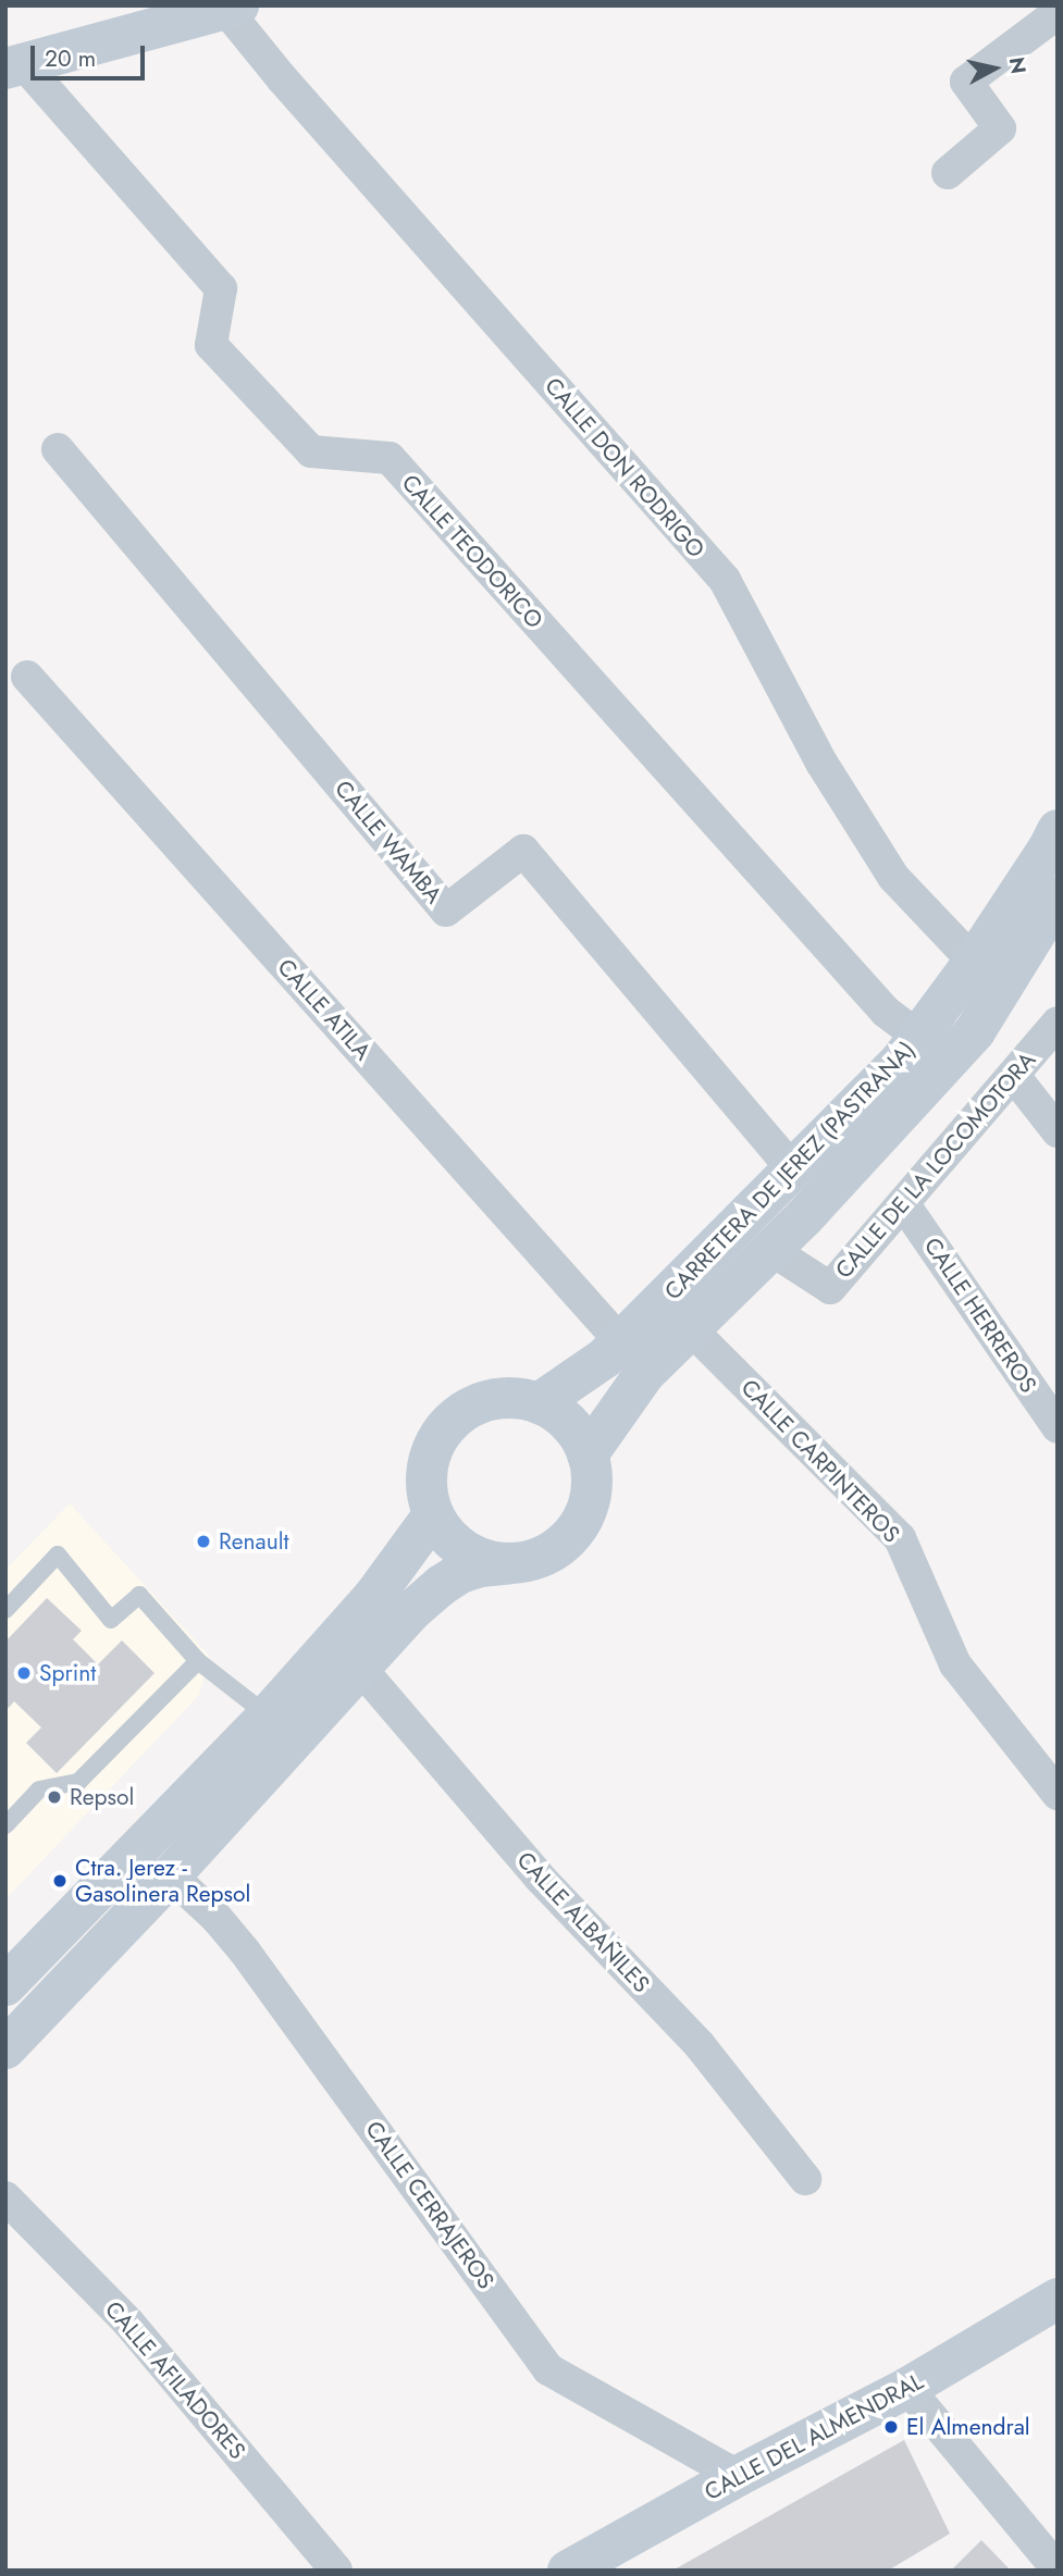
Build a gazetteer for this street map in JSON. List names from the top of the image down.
{
  "streets": {
    "main road": ["CARRETERA DE JEREZ (PASTRANA)", "CALLE DEL ALMENDRAL"],
    "street": [
      "CALLE DON RODRIGO",
      "CALLE TEODORICO",
      "CALLE WAMBA",
      "CALLE ATILA",
      "CALLE DE LA LOCOMOTORA",
      "CALLE HERREROS",
      "CALLE CARPINTEROS",
      "CALLE ALBAÑILES",
      "CALLE CERRAJEROS",
      "CALLE AFILADORES"
    ]
  },
  "crossings": [
    ["CALLE DON RODRIGO", "CARRETERA DE JEREZ (PASTRANA)"],
    ["CALLE TEODORICO", "CARRETERA DE JEREZ (PASTRANA)"],
    ["CALLE WAMBA", "CARRETERA DE JEREZ (PASTRANA)"],
    ["CALLE ATILA", "CARRETERA DE JEREZ (PASTRANA)"],
    ["CALLE DE LA LOCOMOTORA", "CARRETERA DE JEREZ (PASTRANA)"],
    ["CALLE DE LA LOCOMOTORA", "CALLE HERREROS"],
    ["CARRETERA DE JEREZ (PASTRANA)", "CALLE CARPINTEROS"],
    ["CALLE CERRAJEROS", "CALLE DEL ALMENDRAL"]
  ],
  "places": [
    "Renault",
    "Sprint",
    "Repsol",
    "Ctra. Jerez - Gasolinera Repsol",
    "El Almendral"
  ],
  "scale_bar": "20 m",
  "north": "right"
}
